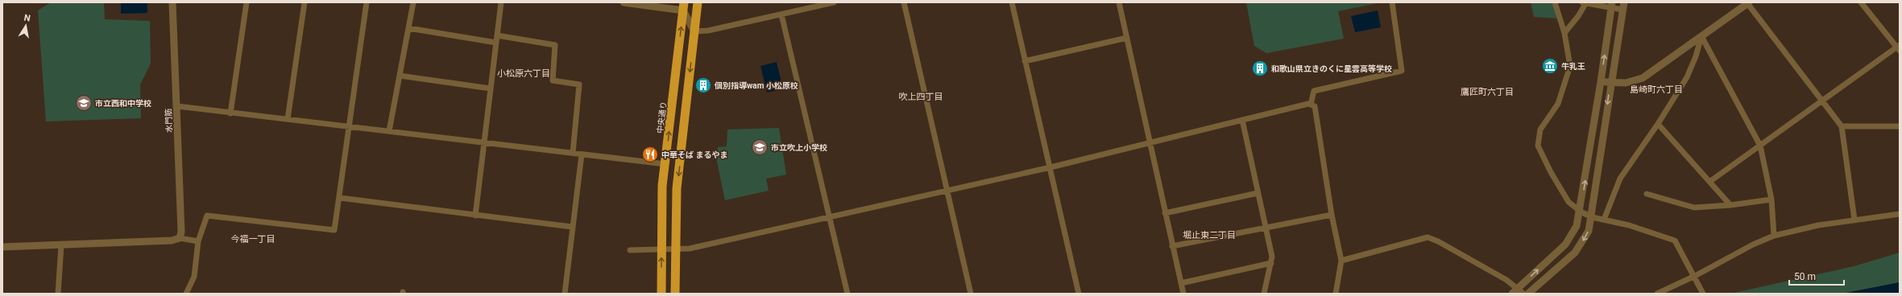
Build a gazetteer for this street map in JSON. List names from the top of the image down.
{
  "streets": {
    "highway": ["中央通り"],
    "street": ["水門筋"]
  },
  "districts": [
    "小松原六丁目",
    "島崎町六丁目",
    "鷹匠町六丁目",
    "吹上四丁目",
    "堀止東二丁目",
    "今福一丁目"
  ],
  "places": {
    "museum": ["牛乳王"],
    "building": ["和歌山県立きのくに星雲高等学校", "個別指導wam 小松原校"],
    "school or university": ["市立西和中学校", "市立吹上小学校"],
    "restaurant": ["中華そば まるやま"]
  },
  "scale_bar": "50 m",
  "north": "top"
}
